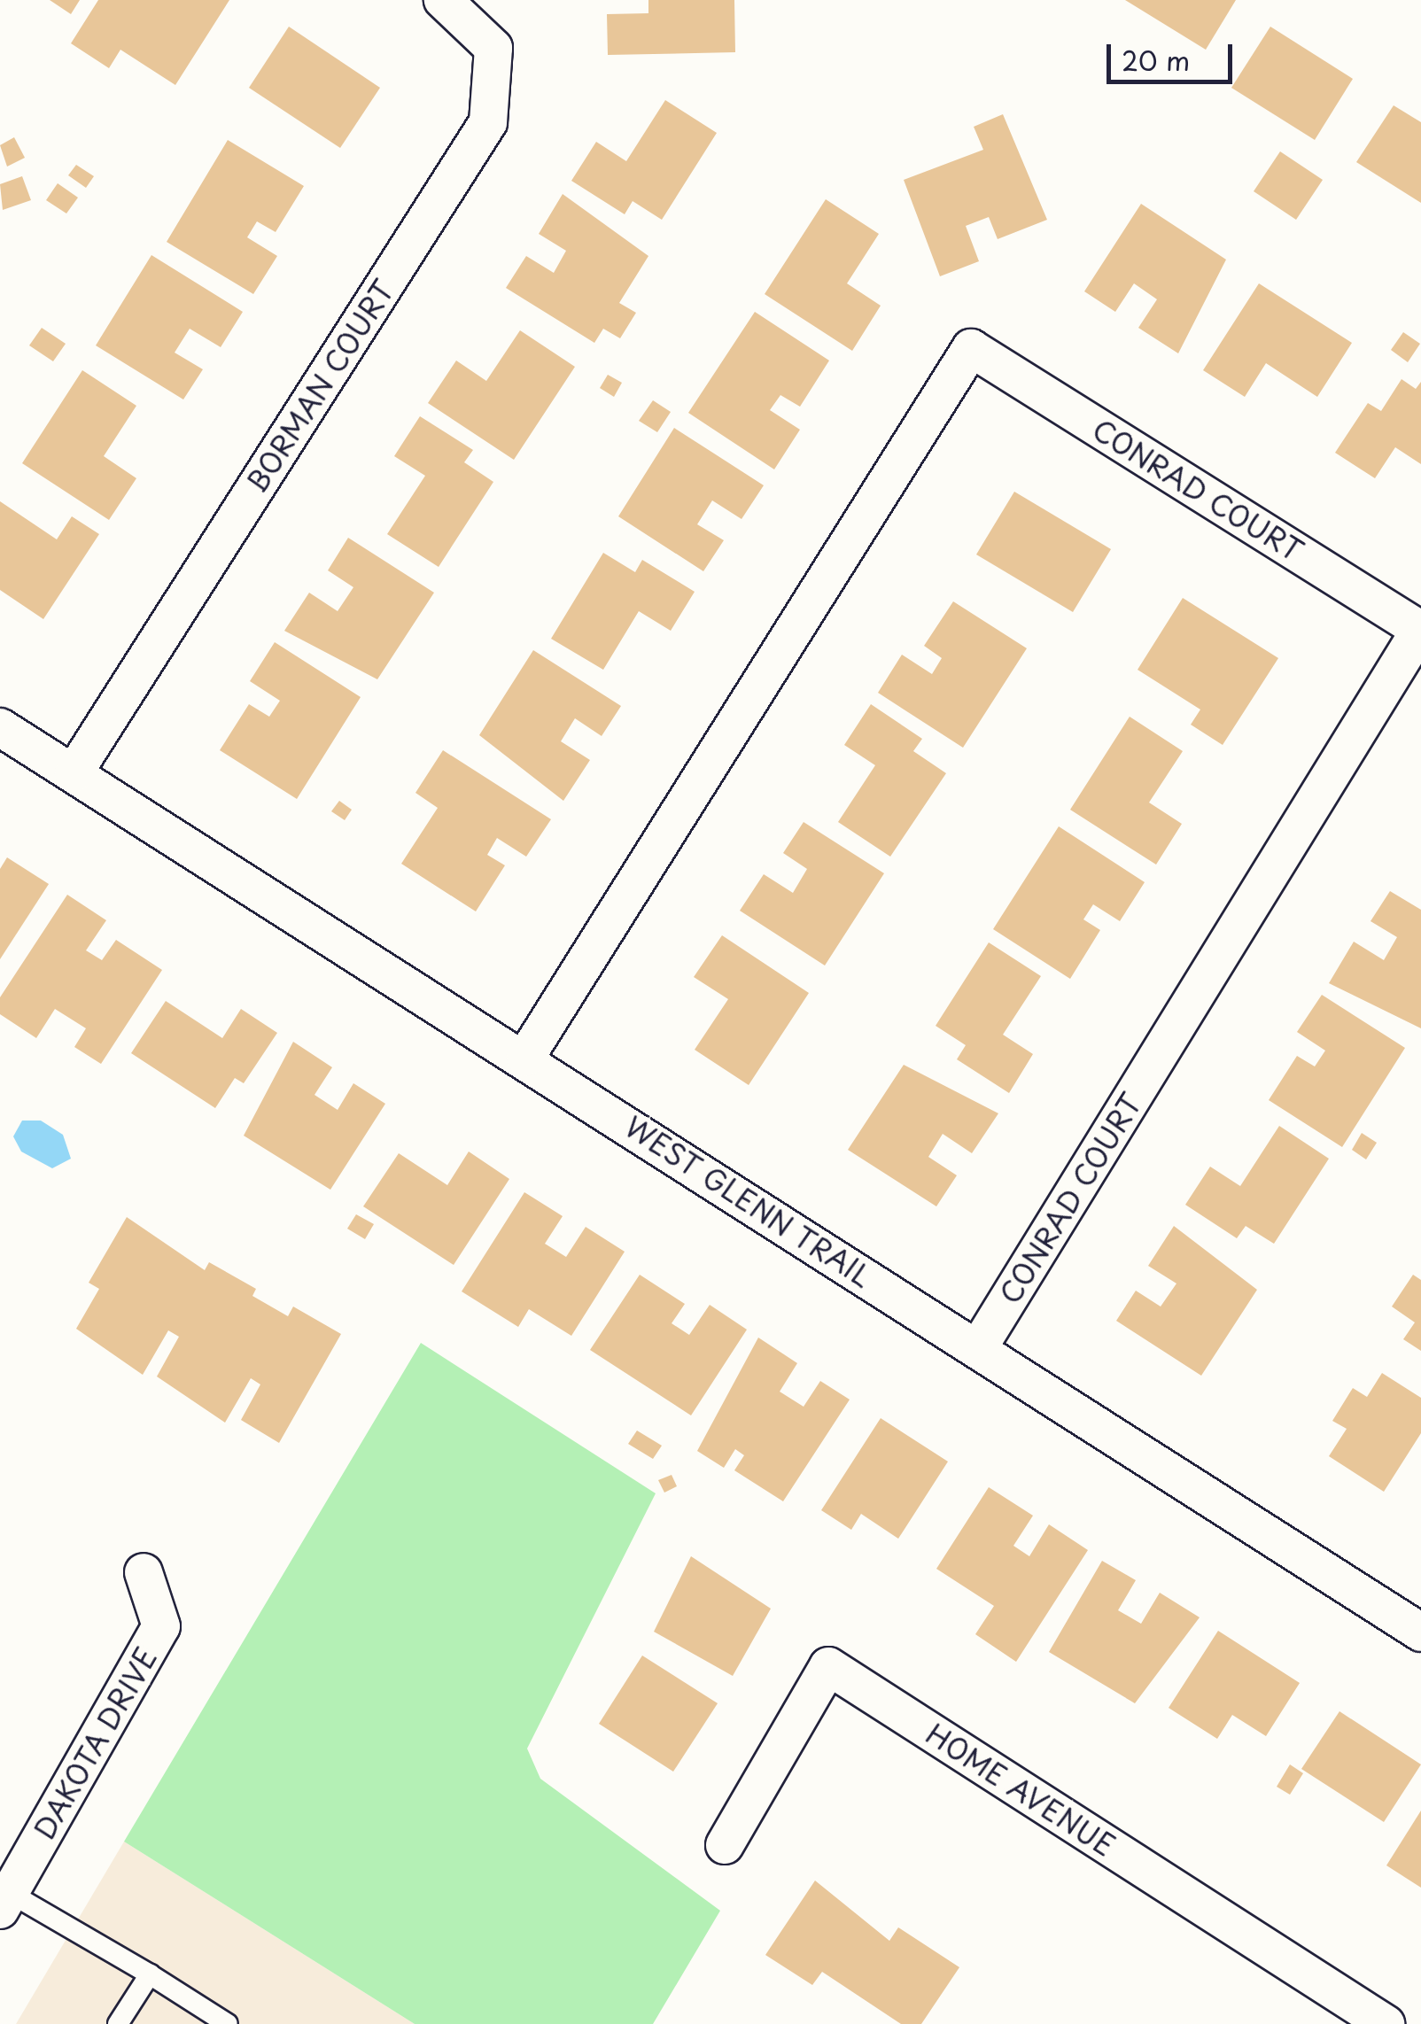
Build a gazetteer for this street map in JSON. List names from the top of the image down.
{
  "streets": {
    "street": [
      "BORMAN COURT",
      "CONRAD COURT",
      "WEST GLENN TRAIL",
      "DAKOTA DRIVE",
      "HOME AVENUE"
    ]
  },
  "crossings": [
    ["BORMAN COURT", "WEST GLENN TRAIL"],
    ["CONRAD COURT", "WEST GLENN TRAIL"]
  ],
  "scale_bar": "20 m"
}
